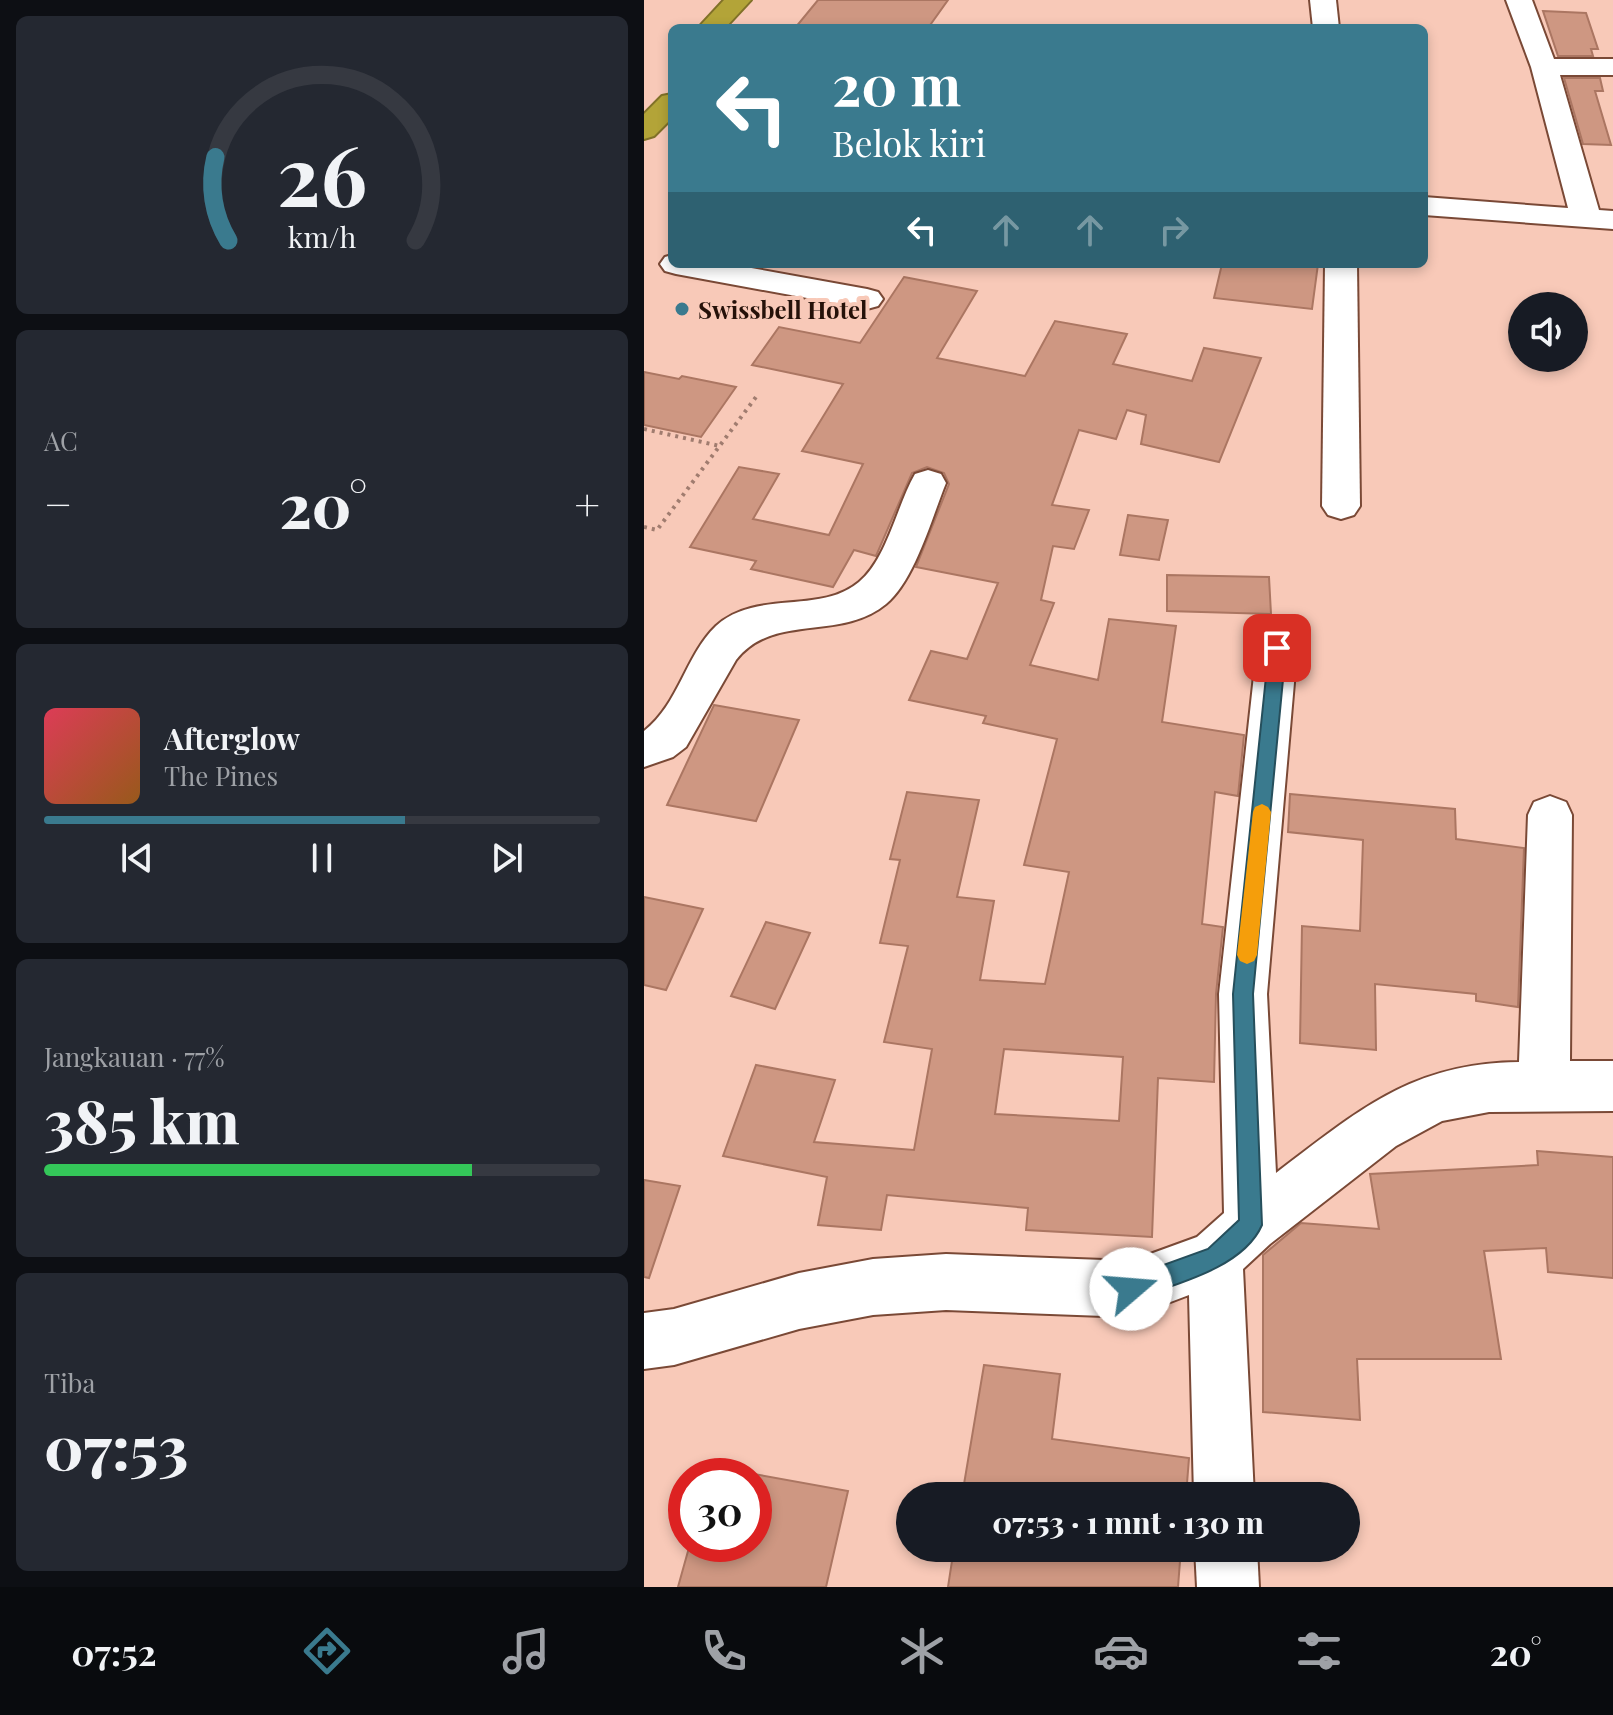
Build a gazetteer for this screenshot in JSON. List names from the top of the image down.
{
  "places": ["Swissbell Hotel"],
  "page": {
    "turn": ["20 m", "Belok kiri"],
    "tile": [
      "AC",
      ["Jangkauan · 77%", "385 km"],
      ["Tiba", "07:53"]
    ],
    "heat": ["−", "20°", "+"],
    "song": ["Afterglow", "The Pines"],
    "limit": "30",
    "trip": "07:53 · 1 mnt · 130 m",
    "tabs": ["07:52", "20°"],
    "gauge": ["26", "km/h"]
  }
}
